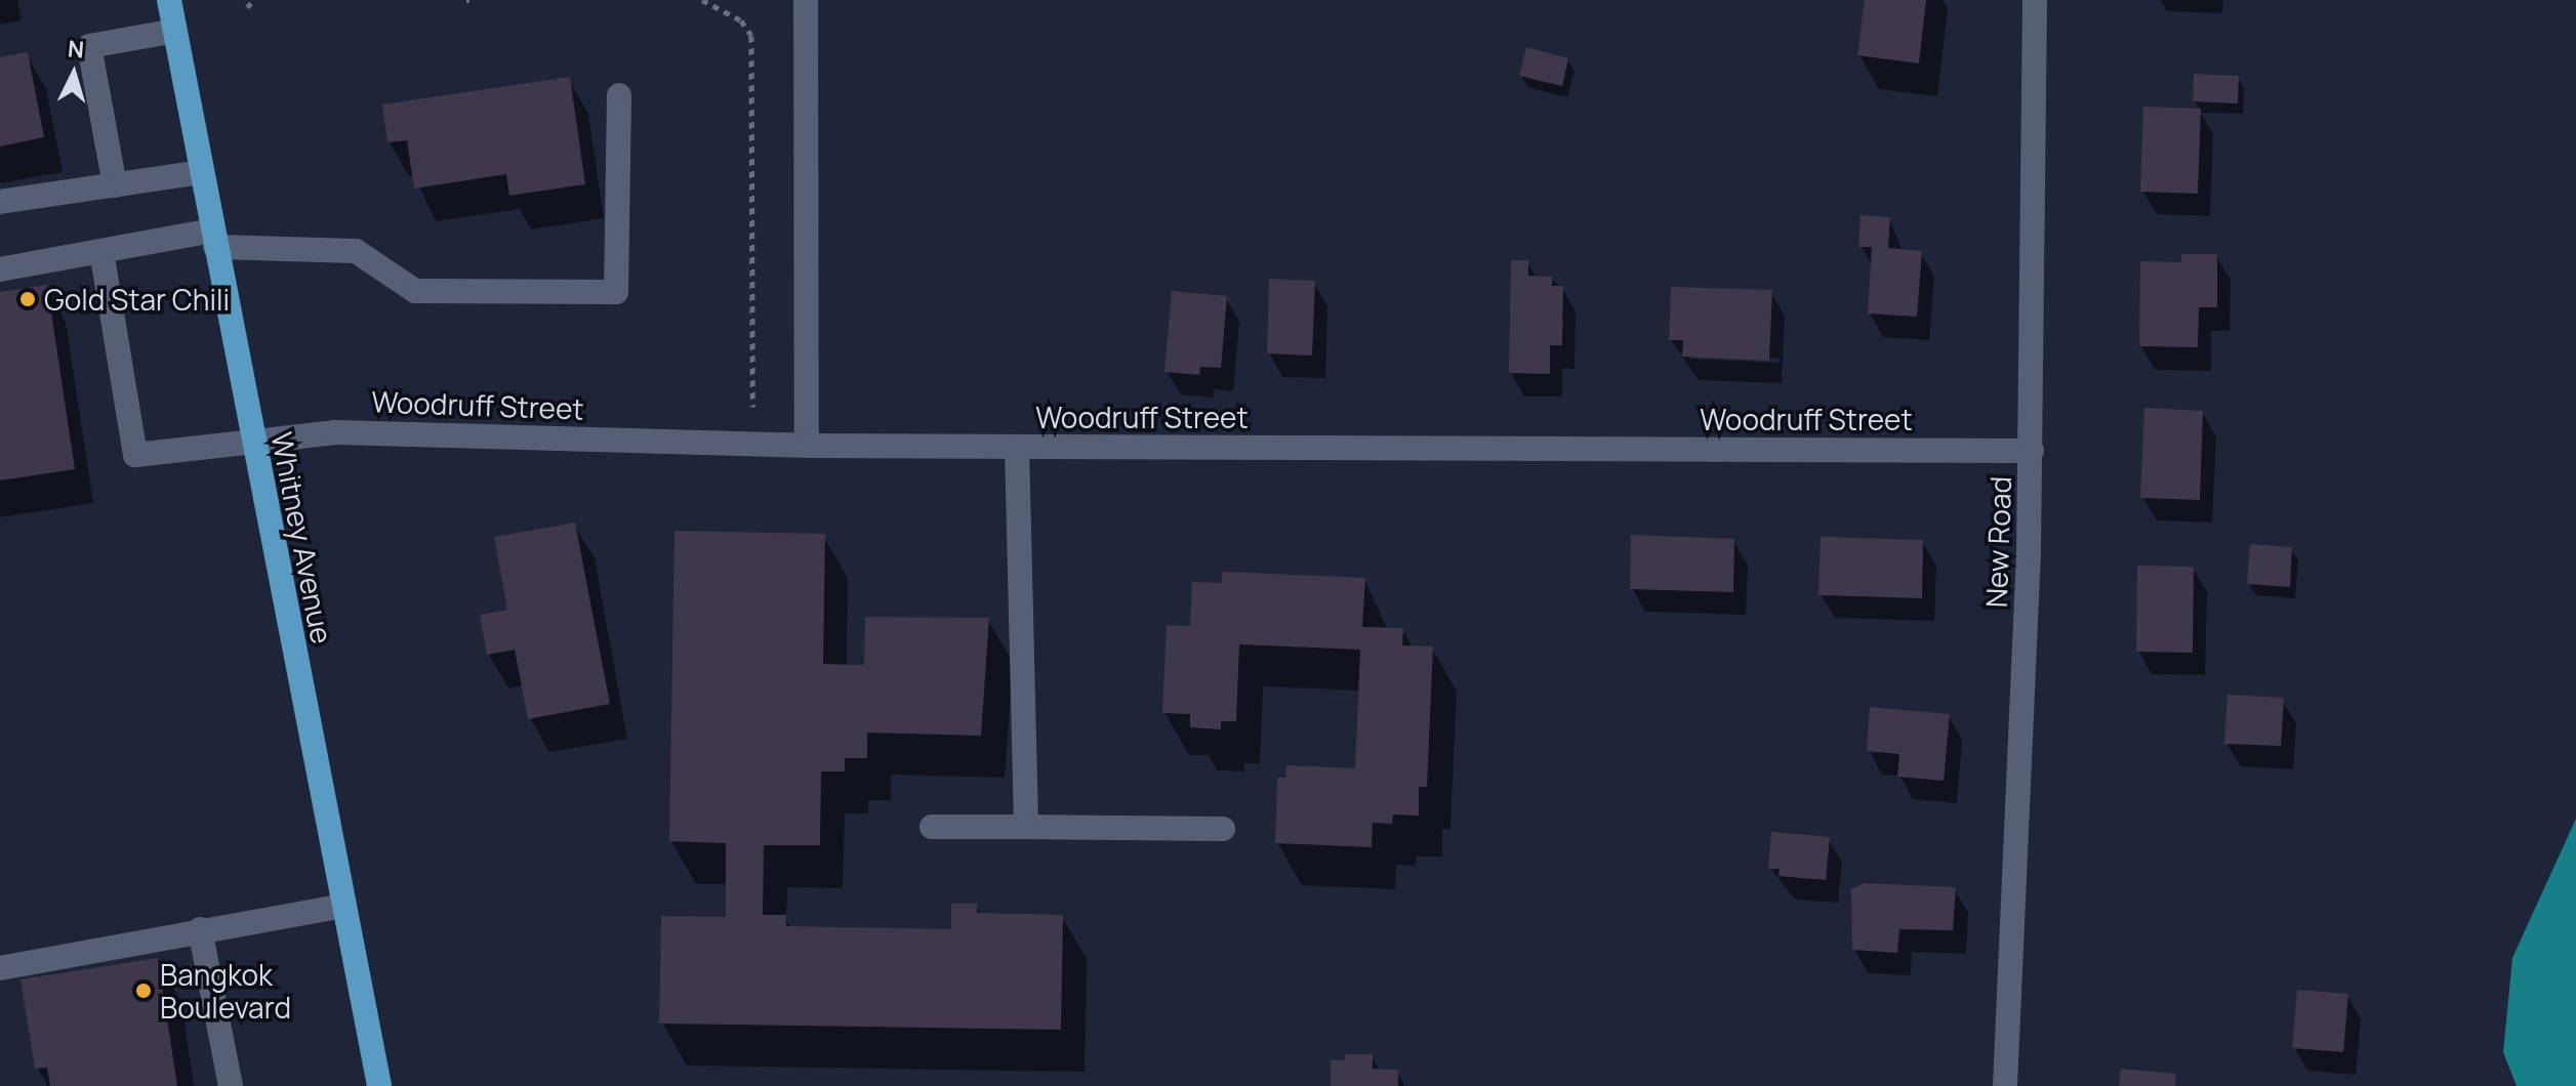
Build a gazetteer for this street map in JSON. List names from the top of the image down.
{
  "streets": {
    "highway": ["Whitney Avenue"],
    "street": ["Woodruff Street", "New Road"]
  },
  "crossings": [
    ["Woodruff Street", "Whitney Avenue"],
    ["Woodruff Street", "New Road"]
  ],
  "places": ["Gold Star Chili", "Bangkok Boulevard"],
  "north": "top"
}
